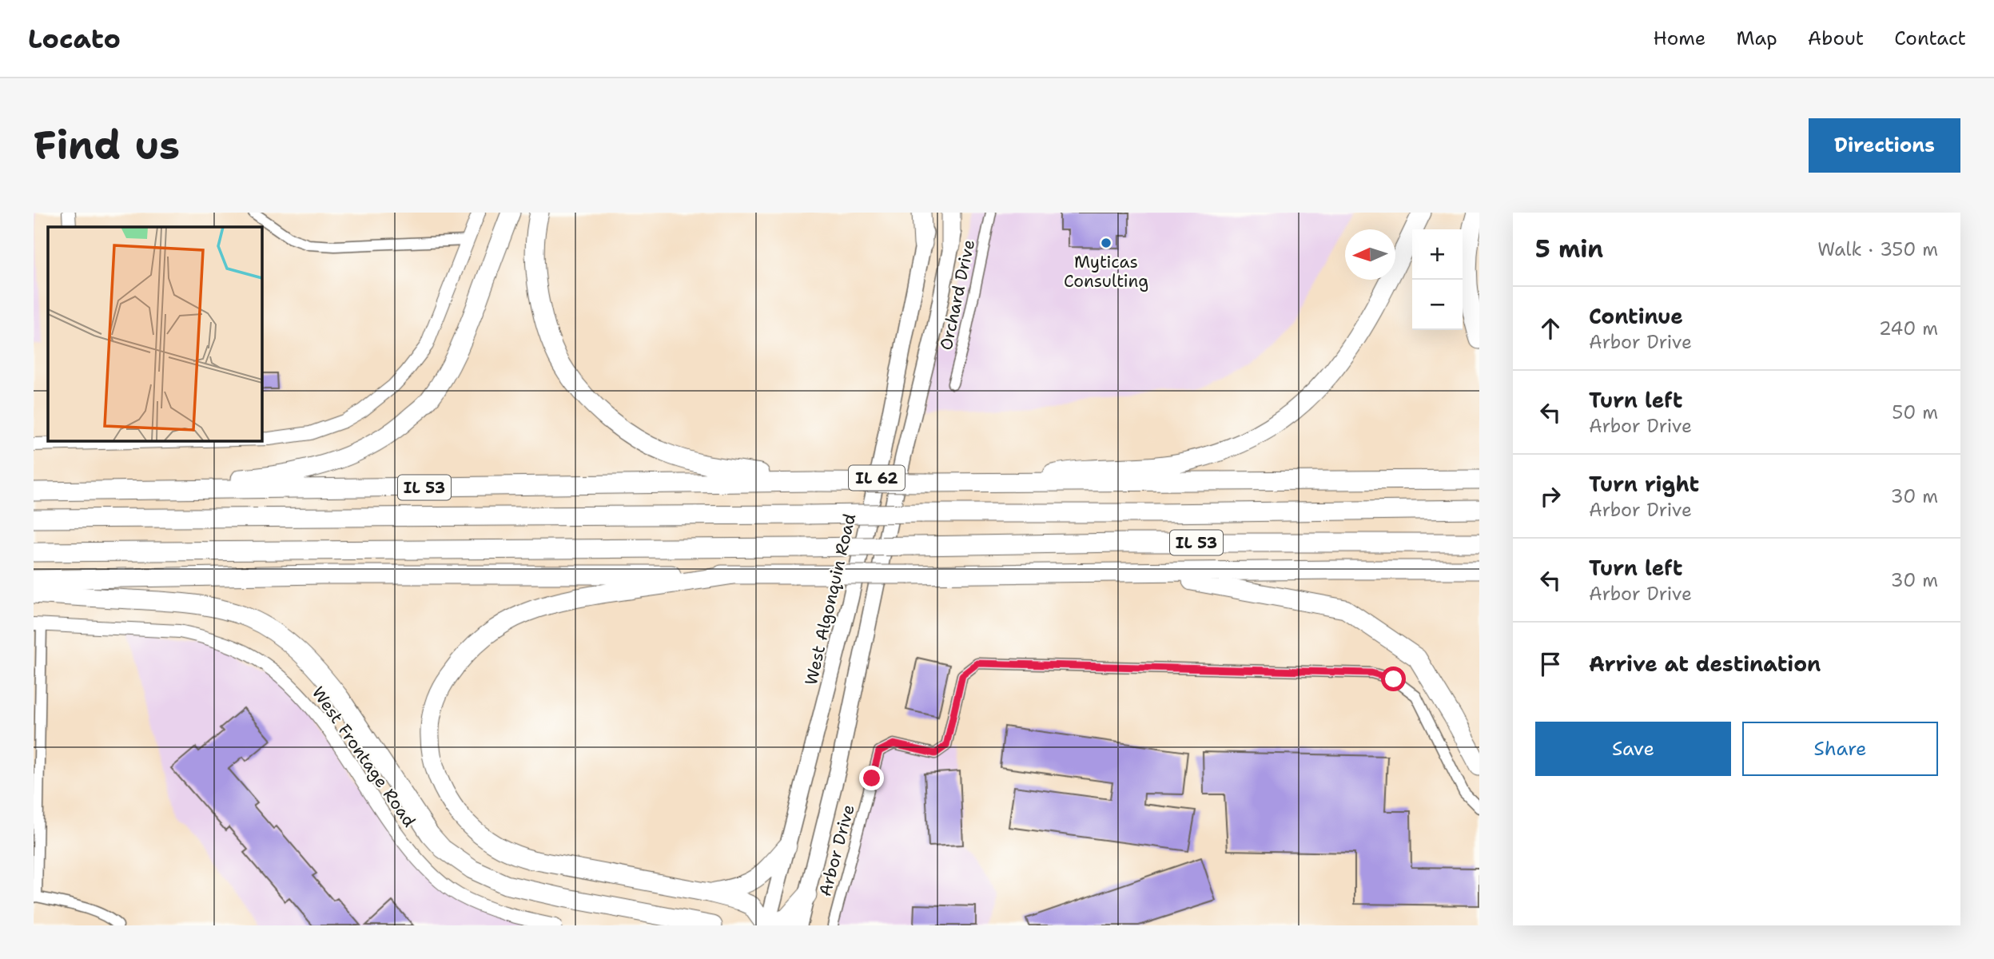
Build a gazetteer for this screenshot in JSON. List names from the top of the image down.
{
  "streets": {
    "highway": ["IL 53"],
    "main road": ["IL 62", "West Algonquin Road"],
    "street": ["Orchard Drive", "West Frontage Road", "Arbor Drive"]
  },
  "places": ["Myticas Consulting"],
  "north": "left",
  "page": {
    "header": "Locato",
    "nav": [
      "Home",
      "Map",
      "About",
      "Contact"
    ],
    "buttons": [
      "Directions",
      ["Save", "Share"]
    ],
    "title": "Find us",
    "heading": ["5 min", "Walk · 350 m"],
    "map_buttons": ["+", "−"],
    "list": [
      ["Continue", "Arbor Drive", "240 m"],
      ["Turn left", "Arbor Drive", "50 m"],
      ["Turn right", "Arbor Drive", "30 m"],
      ["Turn left", "Arbor Drive", "30 m"],
      "Arrive at destination"
    ]
  }
}
